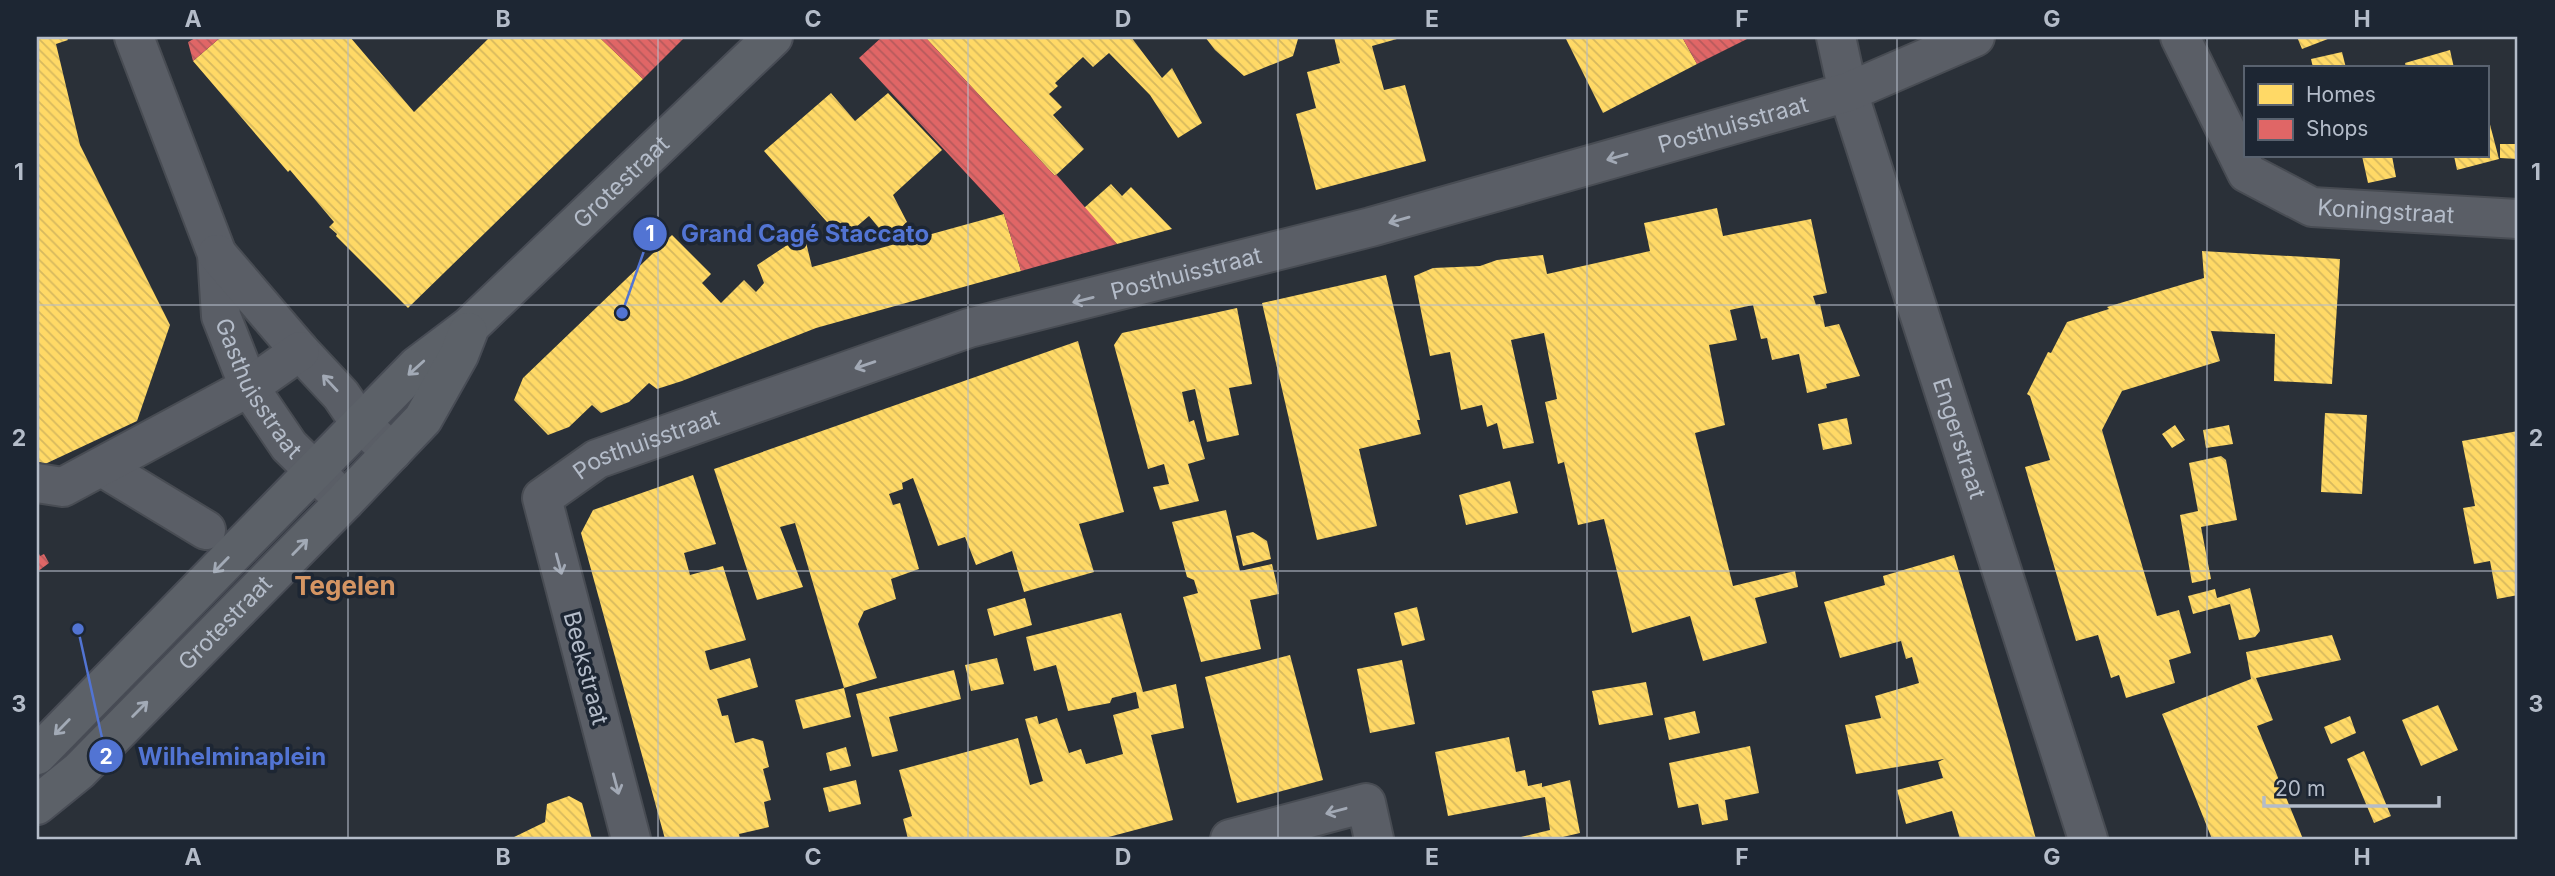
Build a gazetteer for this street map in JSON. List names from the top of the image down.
{
  "streets": {
    "main road": ["Grotestraat"],
    "street": [
      "Posthuisstraat",
      "Koningstraat",
      "Gasthuisstraat",
      "Engerstraat",
      "Beekstraat"
    ]
  },
  "crossings": [
    ["Posthuisstraat", "Engerstraat"],
    ["Posthuisstraat", "Beekstraat"],
    ["Grotestraat", "Gasthuisstraat"]
  ],
  "one_way": ["Posthuisstraat", "Beekstraat"],
  "districts": ["Tegelen"],
  "places": ["Grand Cagé Staccato", "Wilhelminaplein"],
  "legend": ["Homes", "Shops"],
  "scale_bar": "20 m",
  "grid": {
    "columns": [
      "A",
      "B",
      "C",
      "D",
      "E",
      "F",
      "G",
      "H"
    ],
    "rows": ["1", "2", "3"]
  }
}
